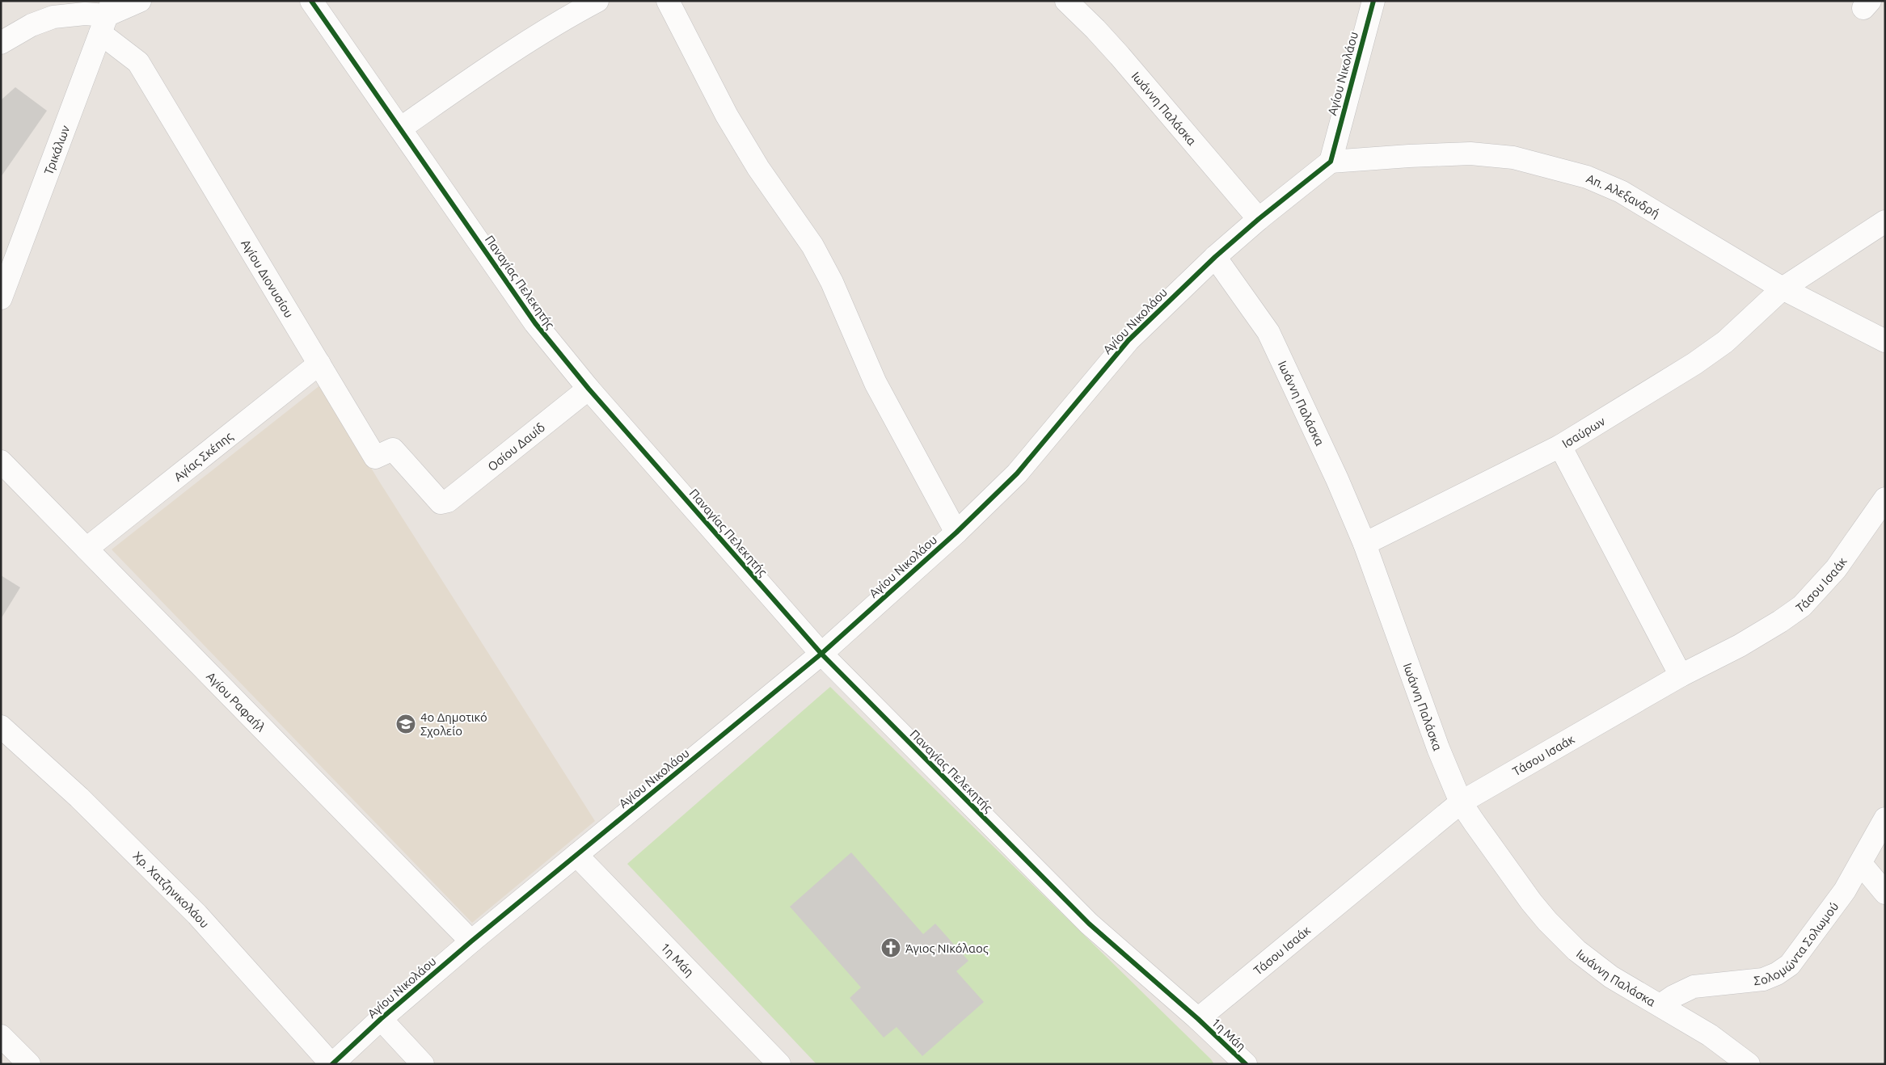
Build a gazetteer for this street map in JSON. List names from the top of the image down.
{
  "streets": {
    "street": [
      "Αγίου Νικολάου",
      "Ιωάννη Παλάσκα",
      "Τρικάλων",
      "Απ. Αλεξανδρή",
      "Αγίου Διονυσίου",
      "Παναγίας Πελεκητής",
      "Ισαύρων",
      "Οσίου Δαυίδ",
      "Αγίας Σκέπης",
      "Τάσου Ισαάκ",
      "Αγίου Ραφαήλ",
      "Χρ. Χατζηνικολάου",
      "Σολομώντα Σολωμού",
      "1η Μάη"
    ]
  },
  "crossings": [
    ["Αγίου Νικολάου", "Ιωάννη Παλάσκα"],
    ["Αγίου Νικολάου", "Απ. Αλεξανδρή"],
    ["Αγίου Νικολάου", "Παναγίας Πελεκητής"],
    ["Αγίου Νικολάου", "Αγίου Ραφαήλ"],
    ["Αγίου Νικολάου", "Χρ. Χατζηνικολάου"],
    ["Αγίου Νικολάου", "1η Μάη"],
    ["Ιωάννη Παλάσκα", "Ισαύρων"],
    ["Ιωάννη Παλάσκα", "Τάσου Ισαάκ"],
    ["Ιωάννη Παλάσκα", "Σολομώντα Σολωμού"],
    ["Τρικάλων", "Αγίου Διονυσίου"],
    ["Απ. Αλεξανδρή", "Ισαύρων"],
    ["Αγίου Διονυσίου", "Οσίου Δαυίδ"],
    ["Αγίου Διονυσίου", "Αγίας Σκέπης"],
    ["Παναγίας Πελεκητής", "Οσίου Δαυίδ"],
    ["Παναγίας Πελεκητής", "Τάσου Ισαάκ"],
    ["Παναγίας Πελεκητής", "1η Μάη"],
    ["Αγίας Σκέπης", "Αγίου Ραφαήλ"],
    ["Τάσου Ισαάκ", "1η Μάη"]
  ],
  "places": {
    "school or university": ["4ο Δημοτικό Σχολείο"],
    "church": ["Άγιος ΝΙκόλαος"]
  }
}
